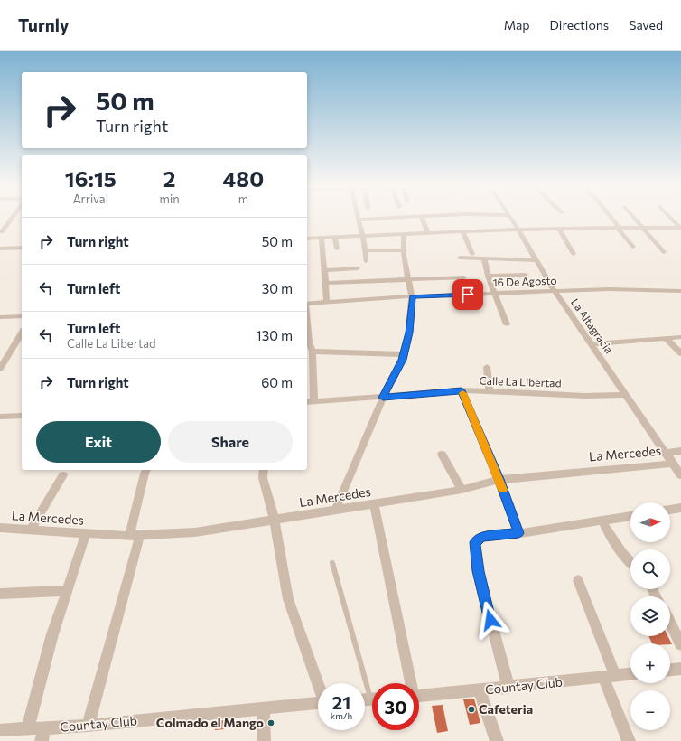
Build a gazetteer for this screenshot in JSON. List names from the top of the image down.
{
  "streets": {
    "street": [
      "16 De Agosto",
      "La Altagracia",
      "Calle La Libertad",
      "La Mercedes",
      "Countay Club"
    ]
  },
  "crossings": [
    ["16 De Agosto", "La Altagracia"],
    ["La Altagracia", "Calle La Libertad"],
    ["La Altagracia", "La Mercedes"]
  ],
  "places": ["Cafeteria", "Colmado el Mango"],
  "north": "right",
  "page": {
    "header": "Turnly",
    "nav": ["Map", "Directions", "Saved"],
    "turn": ["50 m", "Turn right"],
    "eta": [
      "16:15",
      "Arrival",
      "2",
      "min",
      "480",
      "m"
    ],
    "list": [
      {
        "name": "Turn right",
        "value": "50 m"
      },
      {
        "name": "Turn left",
        "value": "30 m"
      },
      {
        "name": "Turn left",
        "note": "Calle La Libertad",
        "value": "130 m"
      },
      {
        "name": "Turn right",
        "value": "60 m"
      }
    ],
    "buttons": ["Exit", "Share"],
    "map_buttons": ["+", "−"],
    "speed": "21 km/h",
    "limit": "30"
  }
}
